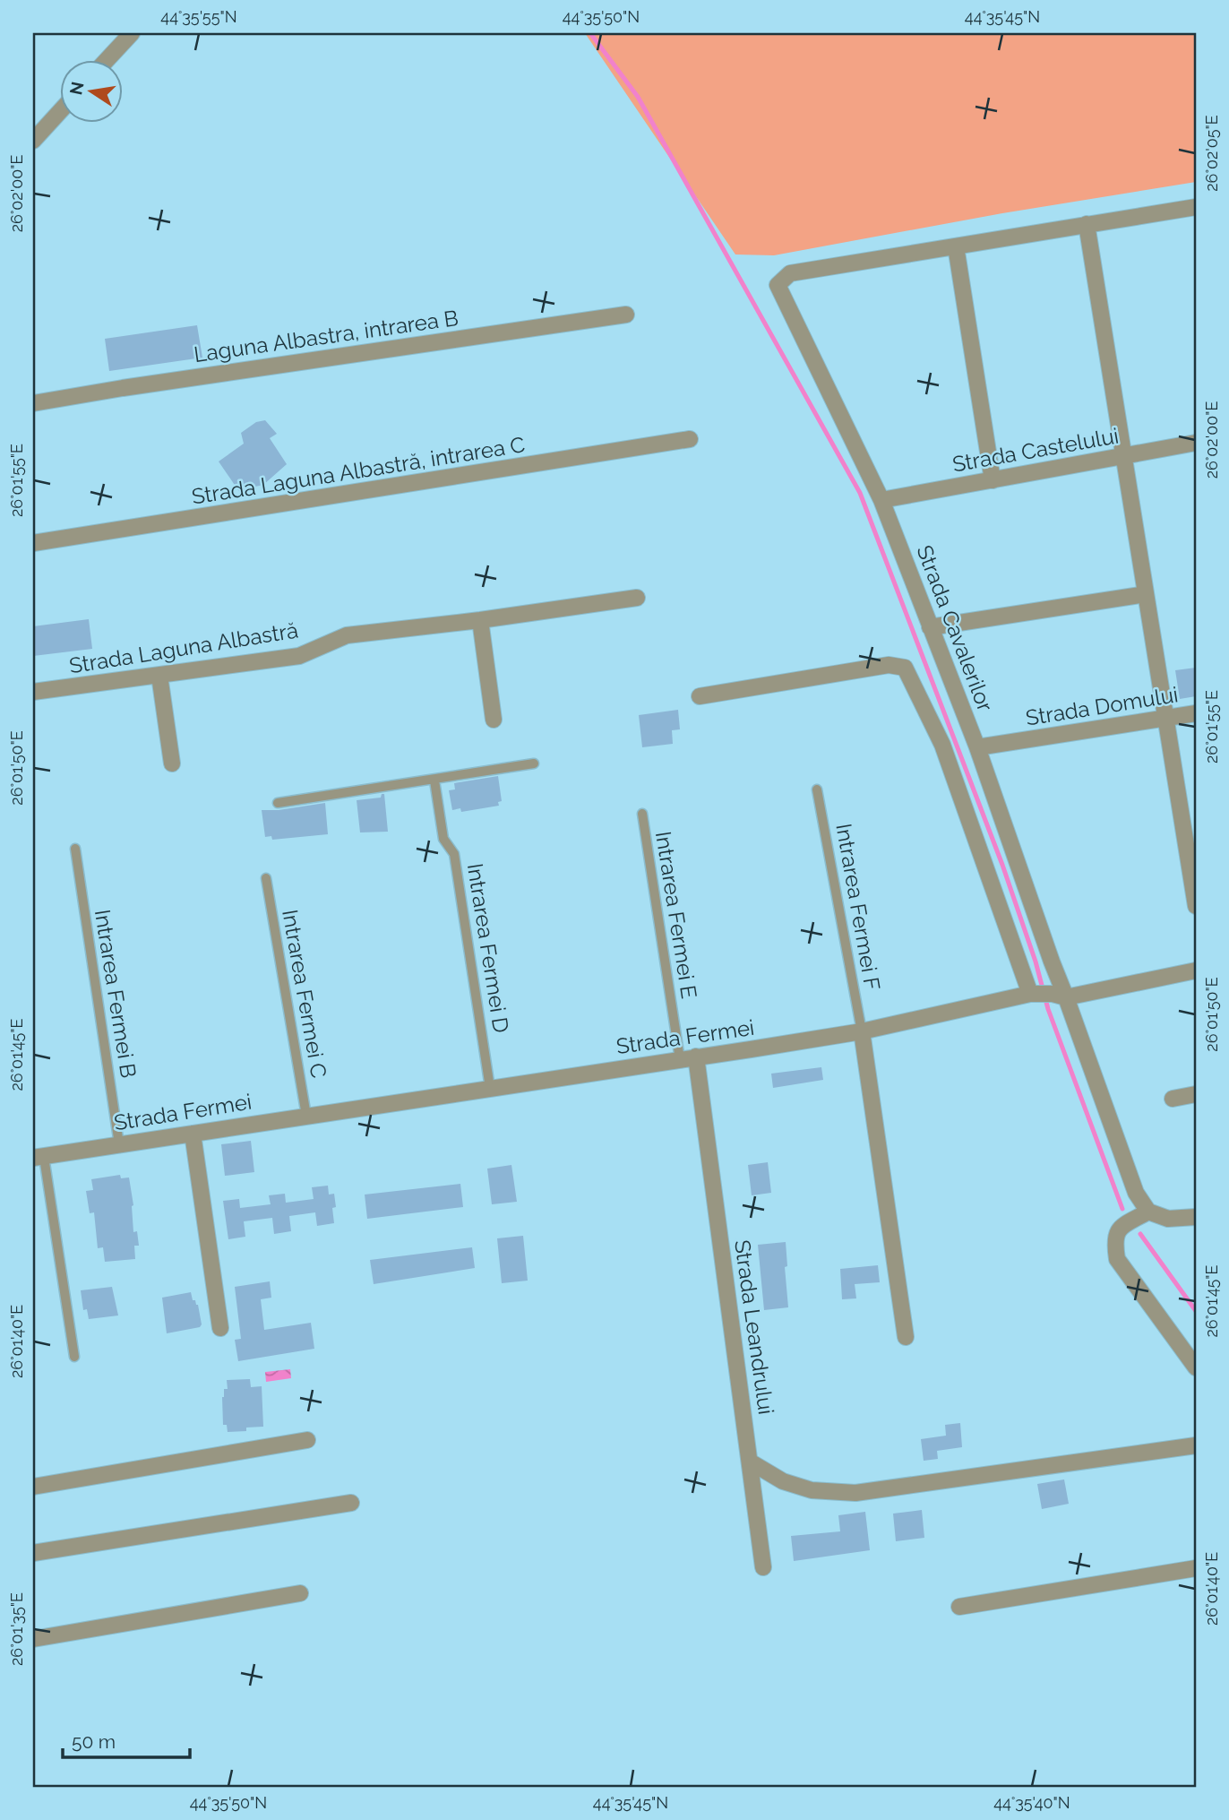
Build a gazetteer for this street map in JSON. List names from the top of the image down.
{
  "streets": {
    "street": [
      "Laguna Albastra, intrarea B",
      "Strada Castelului",
      "Strada Laguna Albastră, intrarea C",
      "Strada Cavalerilor",
      "Strada Laguna Albastră",
      "Strada Domului",
      "Strada Fermei",
      "Strada Leandrului"
    ],
    "lane": [
      "Intrarea Fermei F",
      "Intrarea Fermei E",
      "Intrarea Fermei D",
      "Intrarea Fermei B",
      "Intrarea Fermei C"
    ]
  },
  "crossings": [
    ["Strada Castelului", "Strada Cavalerilor"],
    ["Strada Cavalerilor", "Strada Domului"],
    ["Strada Cavalerilor", "Strada Fermei"],
    ["Intrarea Fermei F", "Strada Fermei"],
    ["Intrarea Fermei E", "Strada Fermei"],
    ["Intrarea Fermei D", "Strada Fermei"],
    ["Intrarea Fermei B", "Strada Fermei"],
    ["Intrarea Fermei C", "Strada Fermei"],
    ["Strada Fermei", "Strada Leandrului"]
  ],
  "scale_bar": "50 m",
  "north": "left",
  "coordinates": [
    "44°35'55\"N",
    "44°35'50\"N",
    "44°35'45\"N",
    "26°02'05\"E",
    "26°02'00\"E",
    "26°01'55\"E",
    "26°01'50\"E",
    "26°01'45\"E",
    "26°01'40\"E",
    "26°01'35\"E",
    "44°35'40\"N"
  ]
}
